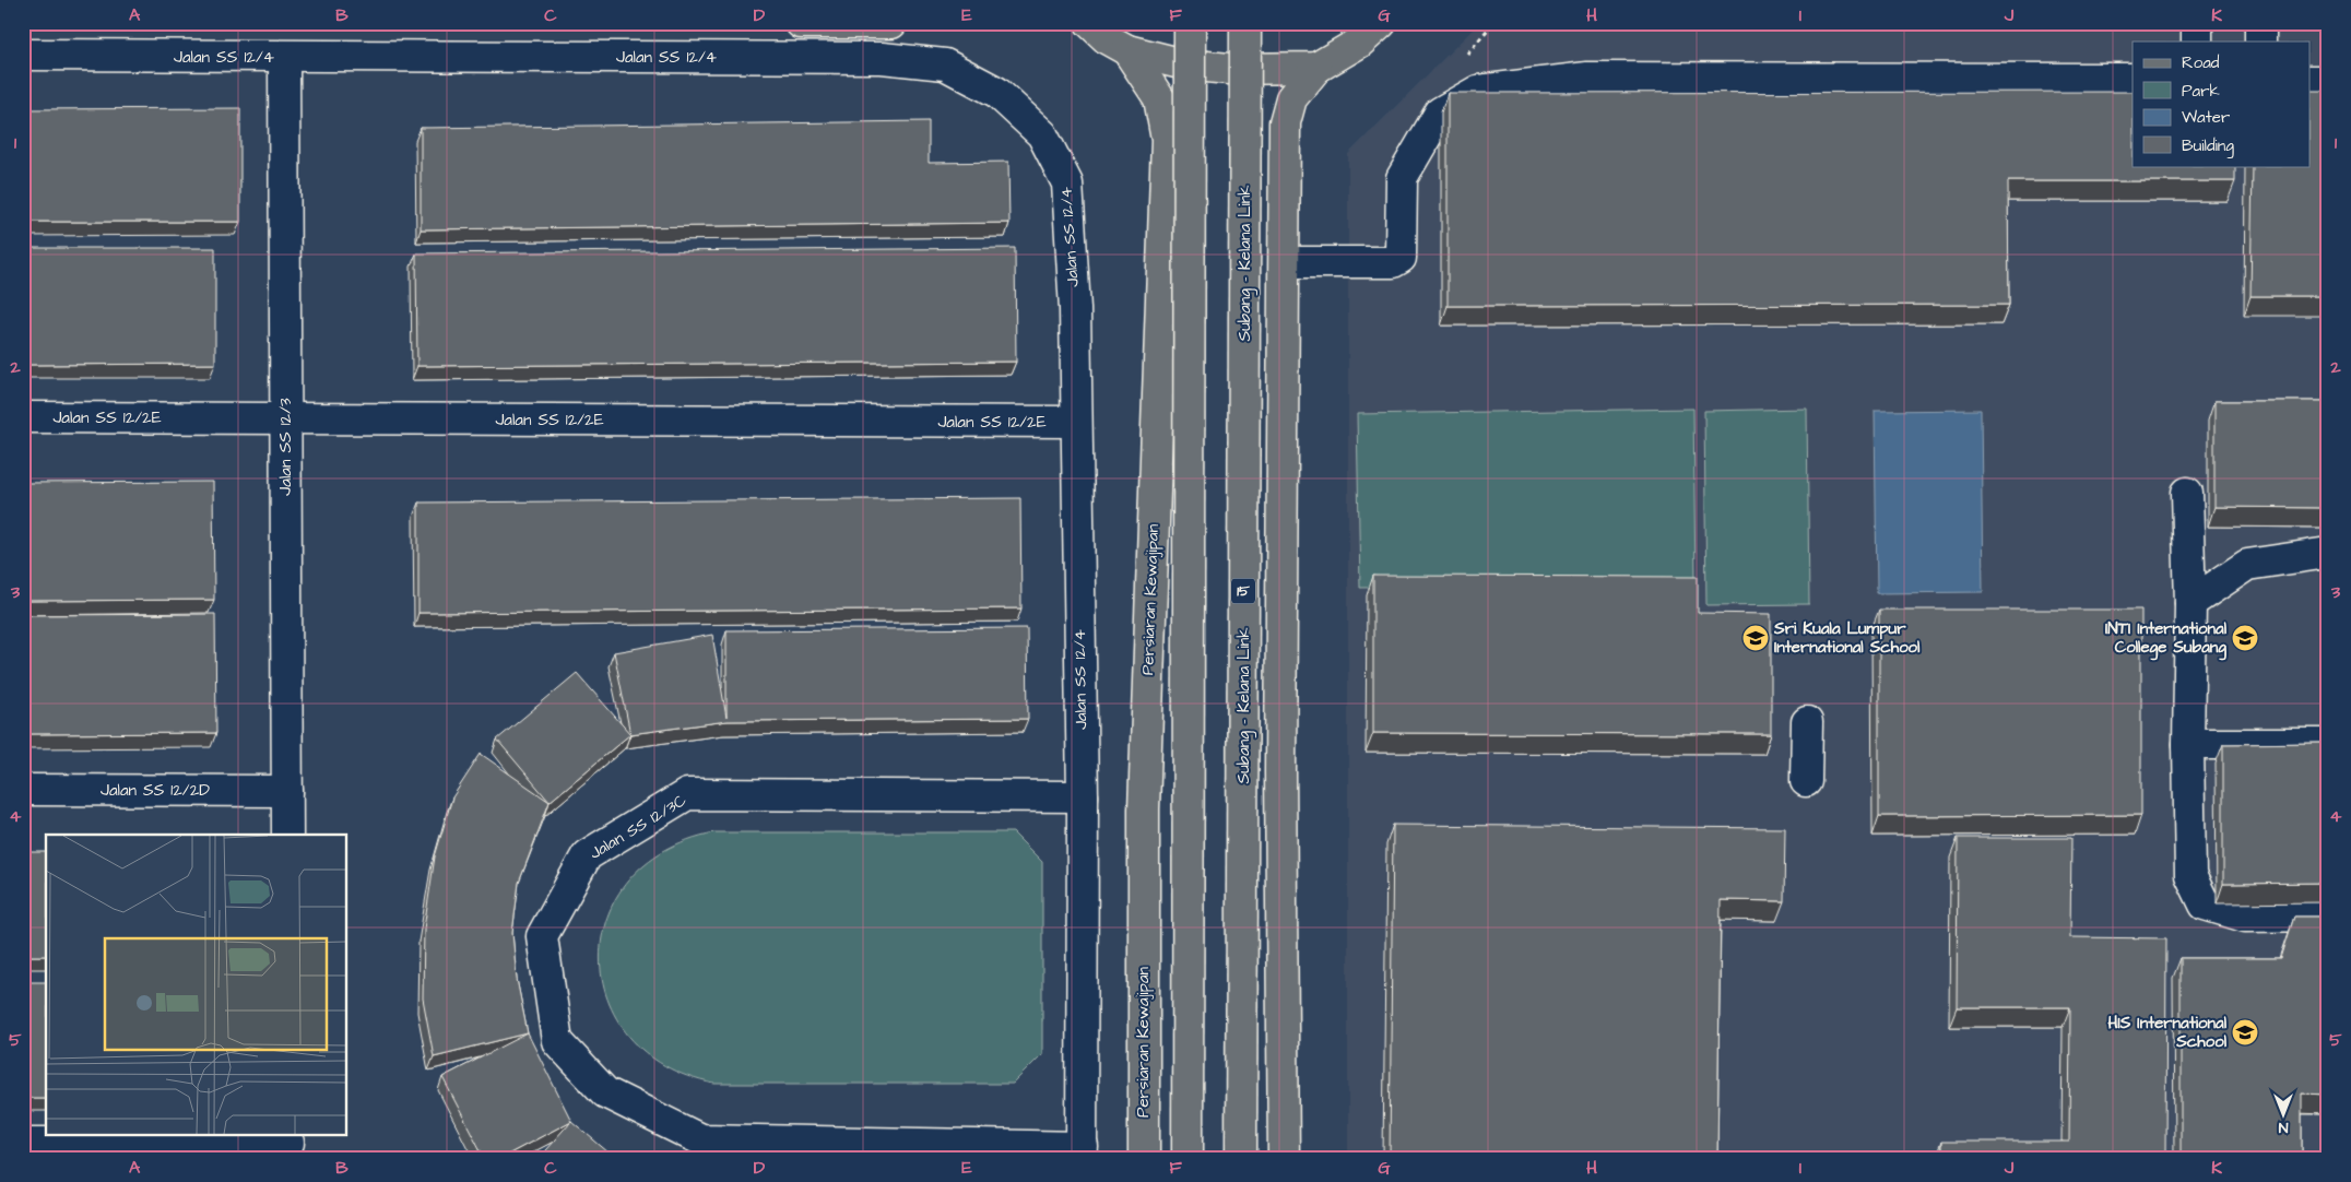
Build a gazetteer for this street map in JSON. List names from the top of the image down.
{
  "streets": {
    "main road": ["Subang - Kelana Link", "15", "Persiaran Kewajipan"],
    "street": [
      "Jalan SS 12/4",
      "Jalan SS 12/2E",
      "Jalan SS 12/3",
      "Jalan SS 12/2D",
      "Jalan SS 12/3C"
    ]
  },
  "crossings": [
    ["Jalan SS 12/4", "Jalan SS 12/2E"],
    ["Jalan SS 12/4", "Jalan SS 12/3"],
    ["Jalan SS 12/4", "Jalan SS 12/3C"],
    ["Jalan SS 12/2E", "Jalan SS 12/3"],
    ["Jalan SS 12/3", "Jalan SS 12/2D"]
  ],
  "places": {
    "school or university": ["Sri Kuala Lumpur International School", "INTI International College Subang", "HIS International School"]
  },
  "legend": [
    "Road",
    "Park",
    "Water",
    "Building"
  ],
  "north": "bottom",
  "grid": {
    "columns": [
      "A",
      "B",
      "C",
      "D",
      "E",
      "F",
      "G",
      "H",
      "I",
      "J",
      "K"
    ],
    "rows": [
      "1",
      "2",
      "3",
      "4",
      "5"
    ]
  }
}
